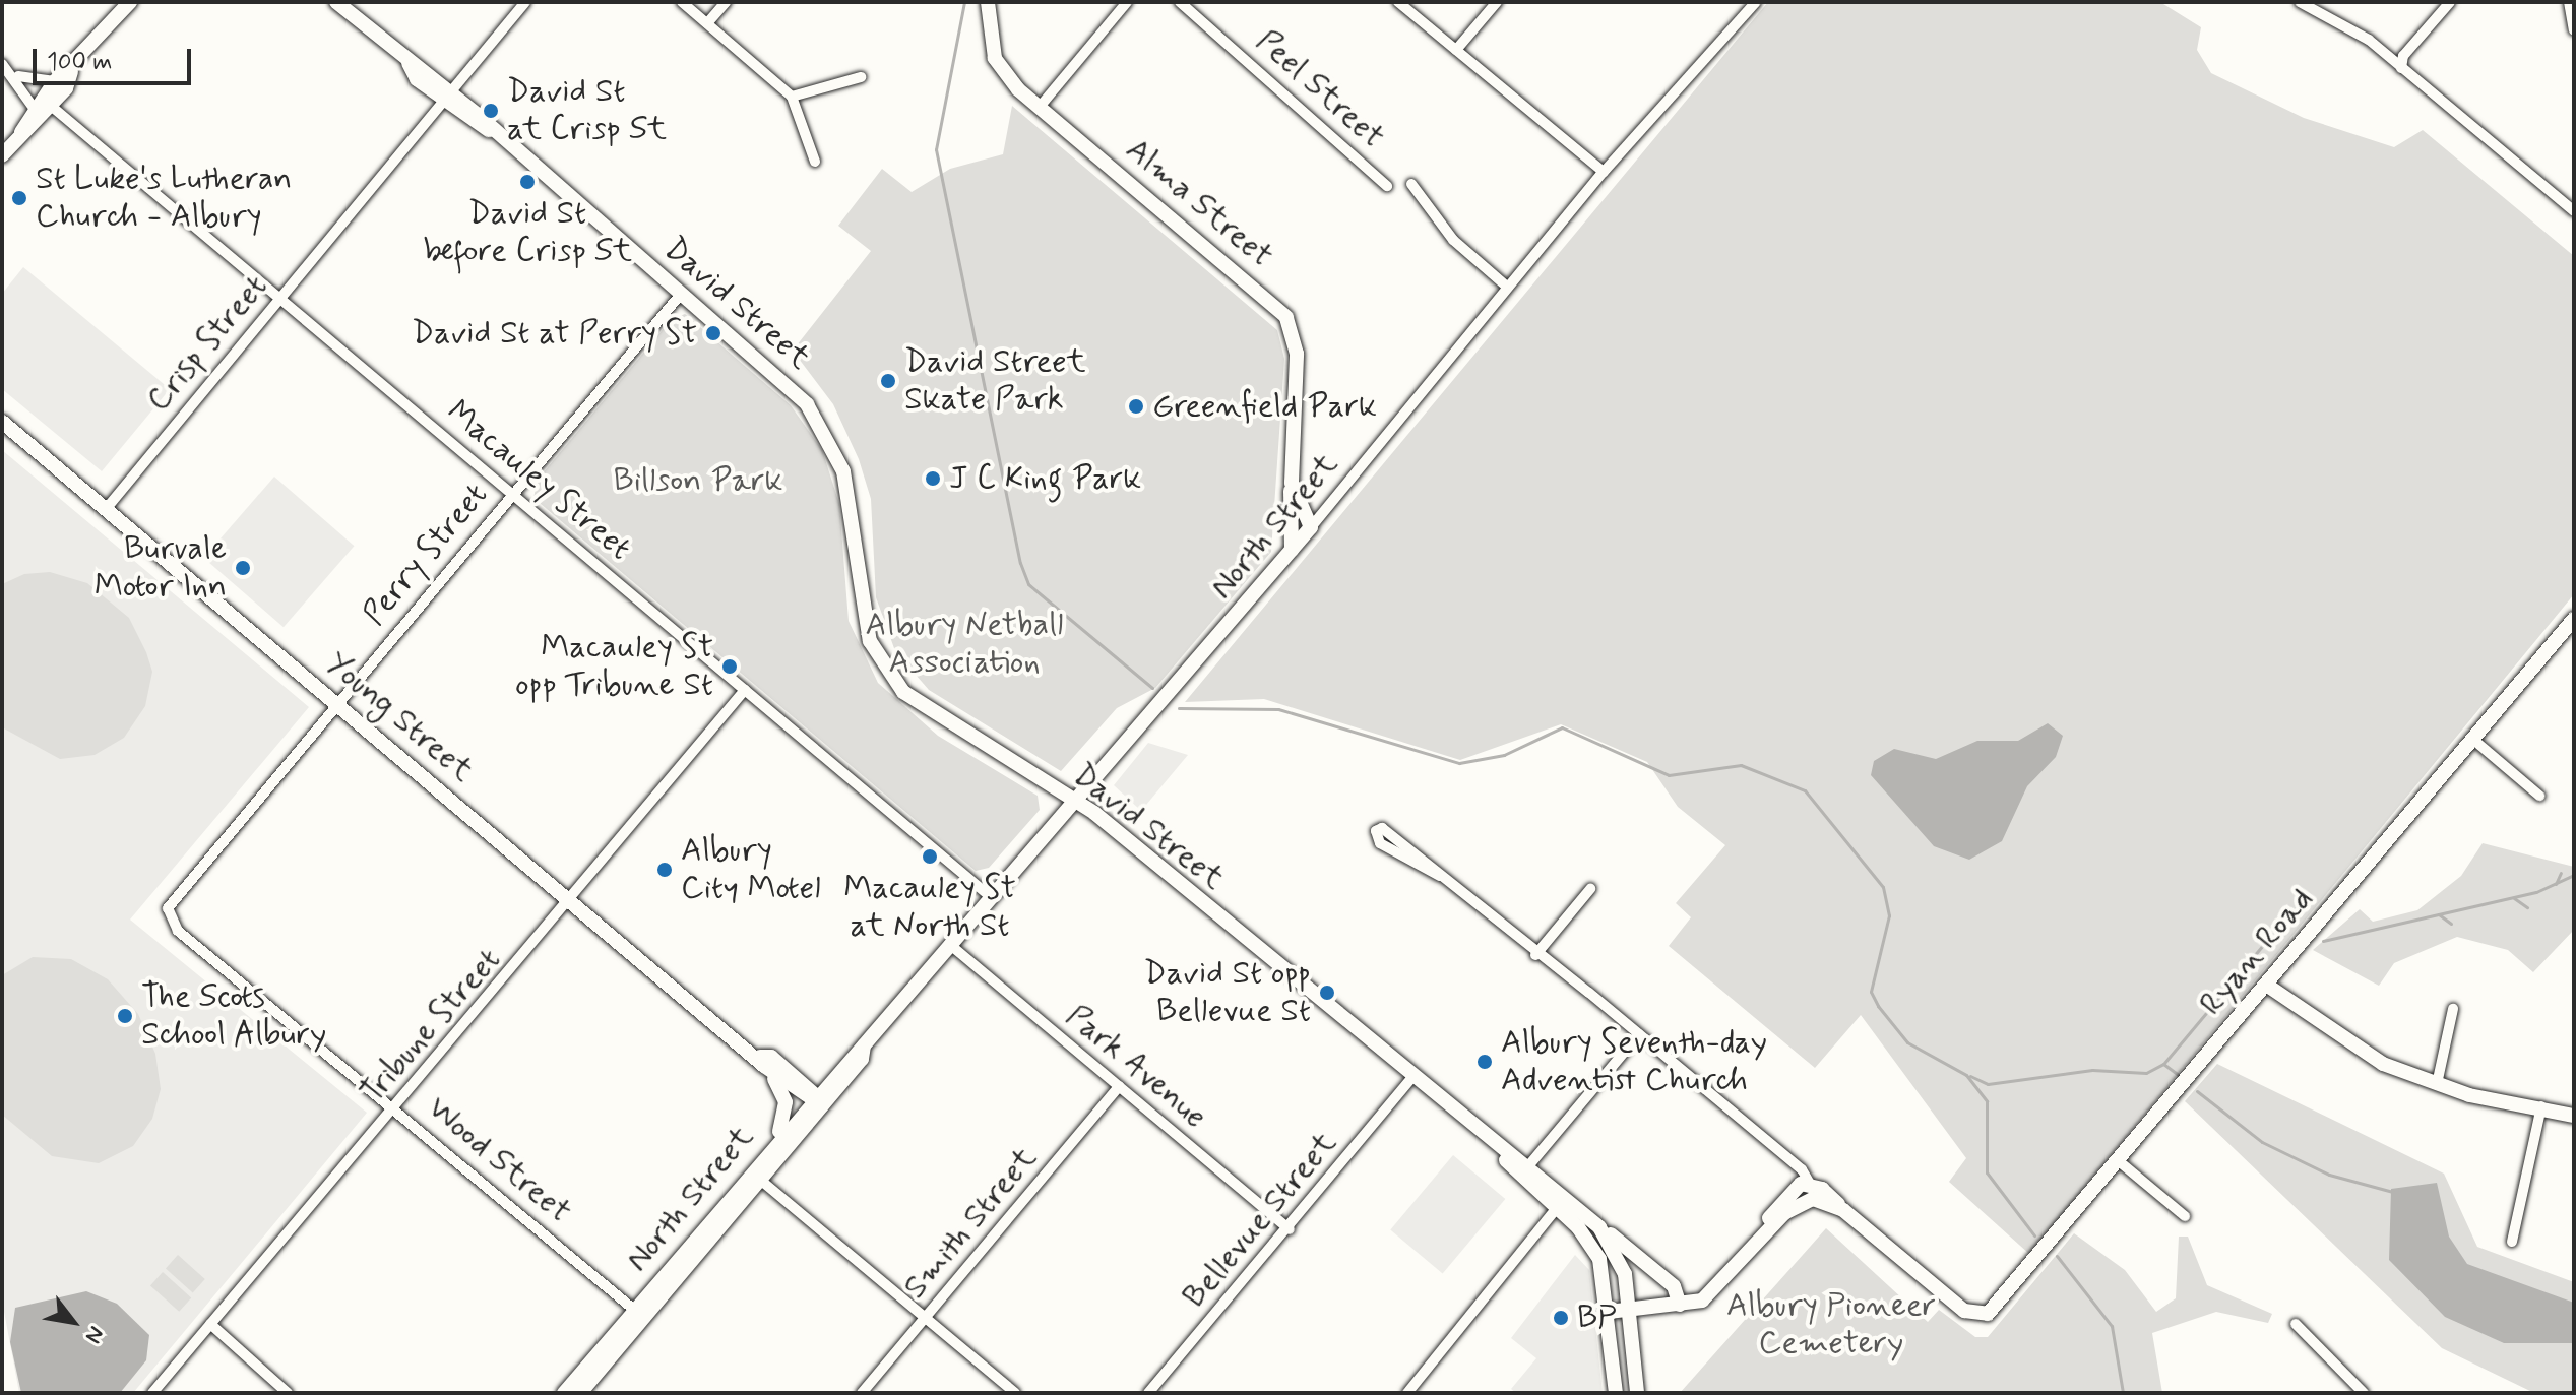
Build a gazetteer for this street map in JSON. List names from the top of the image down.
{
  "streets": {
    "main road": [
      "Alma Street",
      "David Street",
      "North Street",
      "Young Street",
      "Ryan Road"
    ],
    "street": [
      "Peel Street",
      "Crisp Street",
      "Macauley Street",
      "Perry Street",
      "Tribune Street",
      "Park Avenue",
      "Wood Street",
      "Bellevue Street",
      "Smith Street"
    ]
  },
  "crossings": [
    ["Alma Street", "North Street"],
    ["David Street", "Crisp Street"],
    ["David Street", "North Street"],
    ["David Street", "Perry Street"],
    ["David Street", "Bellevue Street"],
    ["Crisp Street", "Macauley Street"],
    ["Crisp Street", "Young Street"],
    ["Macauley Street", "North Street"],
    ["Macauley Street", "Perry Street"],
    ["Macauley Street", "Tribune Street"],
    ["North Street", "Young Street"],
    ["North Street", "Park Avenue"],
    ["North Street", "Wood Street"],
    ["Perry Street", "Young Street"],
    ["Perry Street", "Wood Street"],
    ["Young Street", "Tribune Street"],
    ["Tribune Street", "Wood Street"],
    ["Park Avenue", "Bellevue Street"],
    ["Park Avenue", "Smith Street"]
  ],
  "parks": ["Billson Park", "Albury Netball Association", "Albury Pioneer Cemetery"],
  "places": [
    "David St at Crisp St",
    "David St before Crisp St",
    "St Luke's Lutheran Church - Albury",
    "David St at Perry St",
    "David Street Skate Park",
    "Greenfield Park",
    "J C King Park",
    "Burvale Motor Inn",
    "Macauley St opp Tribune St",
    "Macauley St at North St",
    "Albury City Motel",
    "David St opp Bellevue St",
    "The Scots School Albury",
    "Albury Seventh-day Adventist Church",
    "BP"
  ],
  "scale_bar": "100 m",
  "north": "bottom right"
}
